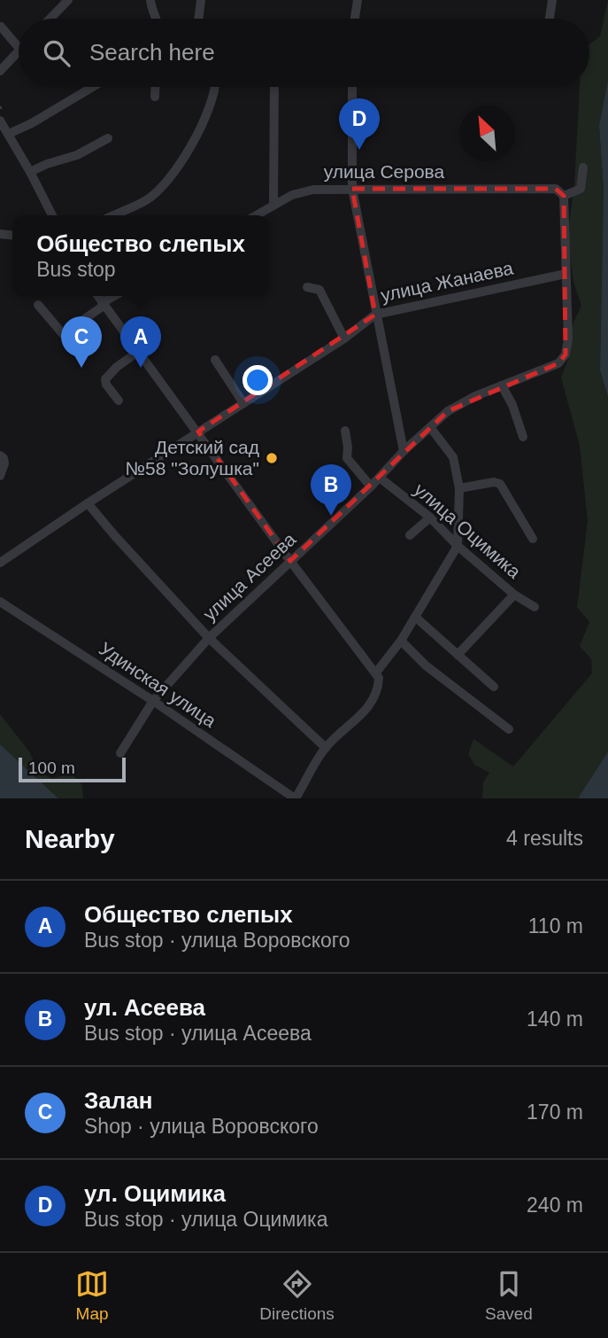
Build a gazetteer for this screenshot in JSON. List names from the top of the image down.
{
  "streets": {
    "street": [
      "улица Серова",
      "улица Жанаева",
      "улица Оцимика",
      "улица Асеева",
      "Удинская улица"
    ]
  },
  "crossings": [
    ["улица Жанаева", "улица Асеева"],
    ["улица Оцимика", "улица Асеева"],
    ["улица Асеева", "Удинская улица"]
  ],
  "places": ["Детский сад №58 \"Золушка\""],
  "scale_bar": "100 m",
  "north": "top left",
  "page": {
    "search": "Search here",
    "pins": [
      "D",
      "A",
      "C",
      "B"
    ],
    "popup": ["Общество слепых", "Bus stop"],
    "scale": "100 m",
    "heading": ["Nearby", "4 results"],
    "list": [
      {
        "mark": "A",
        "name": "Общество слепых",
        "note": "Bus stop · улица Воровского",
        "value": "110 m"
      },
      {
        "mark": "B",
        "name": "ул. Асеева",
        "note": "Bus stop · улица Асеева",
        "value": "140 m"
      },
      {
        "mark": "C",
        "name": "Залан",
        "note": "Shop · улица Воровского",
        "value": "170 m"
      },
      {
        "mark": "D",
        "name": "ул. Оцимика",
        "note": "Bus stop · улица Оцимика",
        "value": "240 m"
      }
    ],
    "nav": ["Map", "Directions", "Saved"]
  }
}
